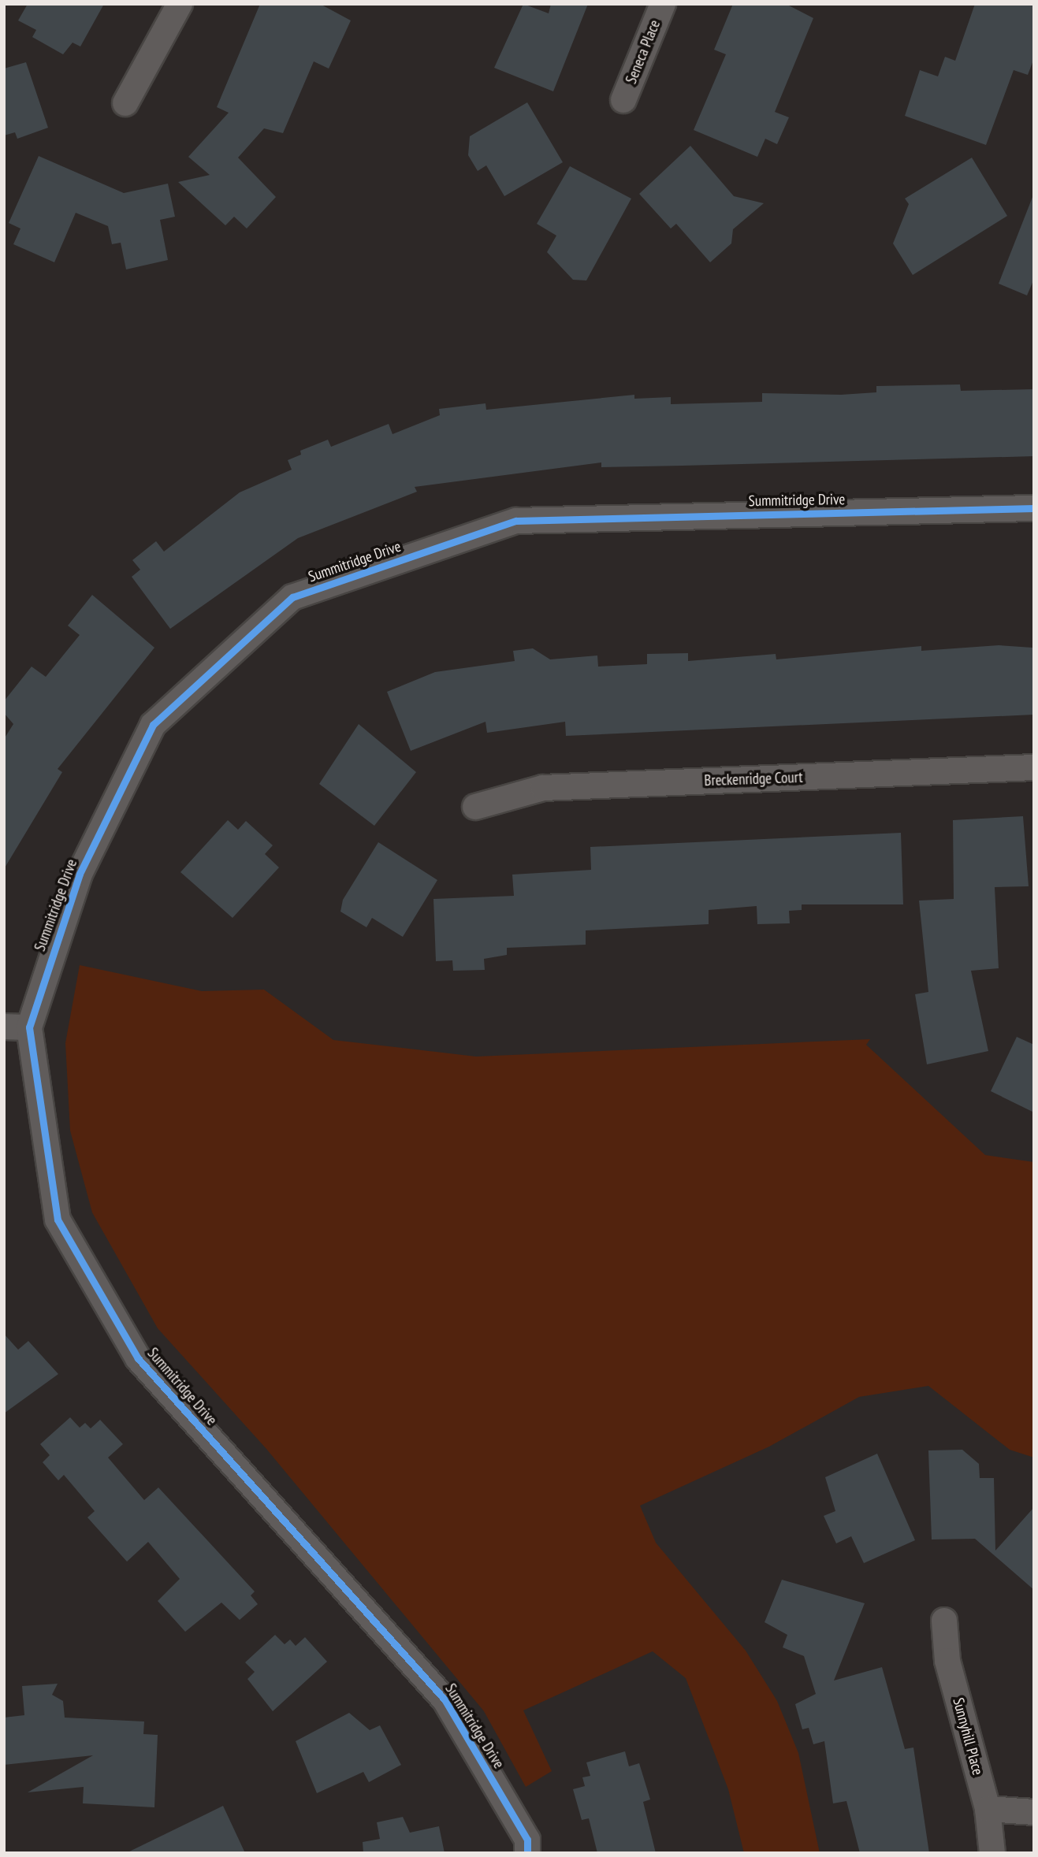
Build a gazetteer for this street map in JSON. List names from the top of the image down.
{
  "streets": {
    "street": [
      "Seneca Place",
      "Summitridge Drive",
      "Breckenridge Court",
      "Sunnyhill Place"
    ]
  }
}
